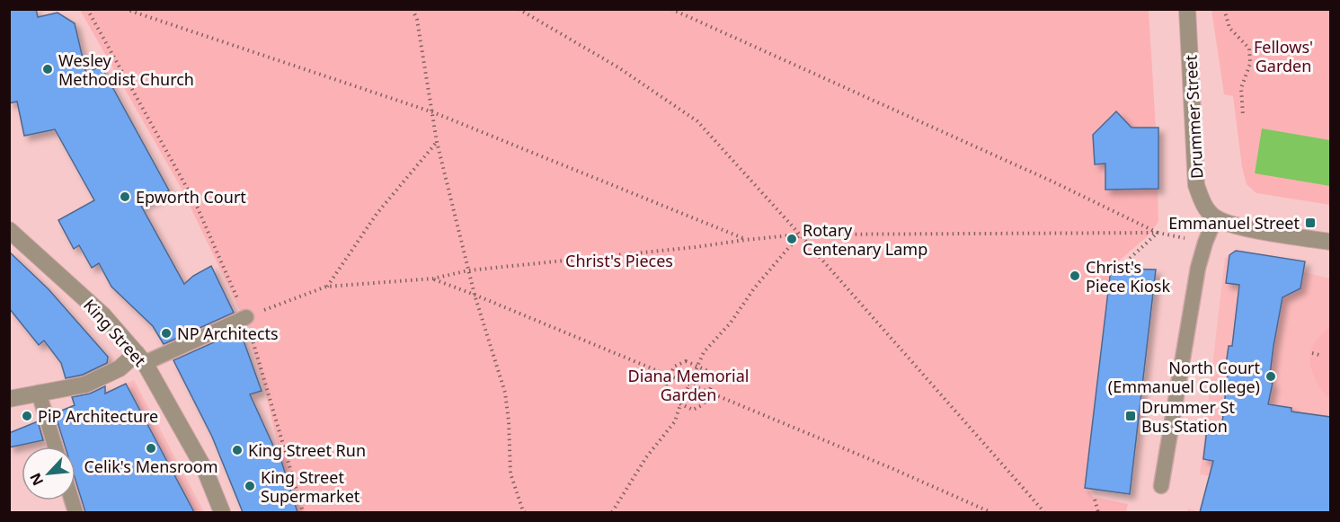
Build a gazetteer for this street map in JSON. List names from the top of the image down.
{
  "streets": {
    "street": ["Drummer Street", "King Street"]
  },
  "parks": ["Fellows' Garden", "Christ's Pieces", "Diana Memorial Garden"],
  "places": {
    "other": [
      "Wesley Methodist Church",
      "Epworth Court",
      "Rotary Centenary Lamp",
      "Christ's Piece Kiosk",
      "NP Architects",
      "North Court (Emmanuel College)",
      "PiP Architecture",
      "Celik's Mensroom",
      "King Street Run",
      "King Street Supermarket"
    ],
    "transit": ["Emmanuel Street", "Drummer St Bus Station"]
  },
  "north": "bottom left"
}
